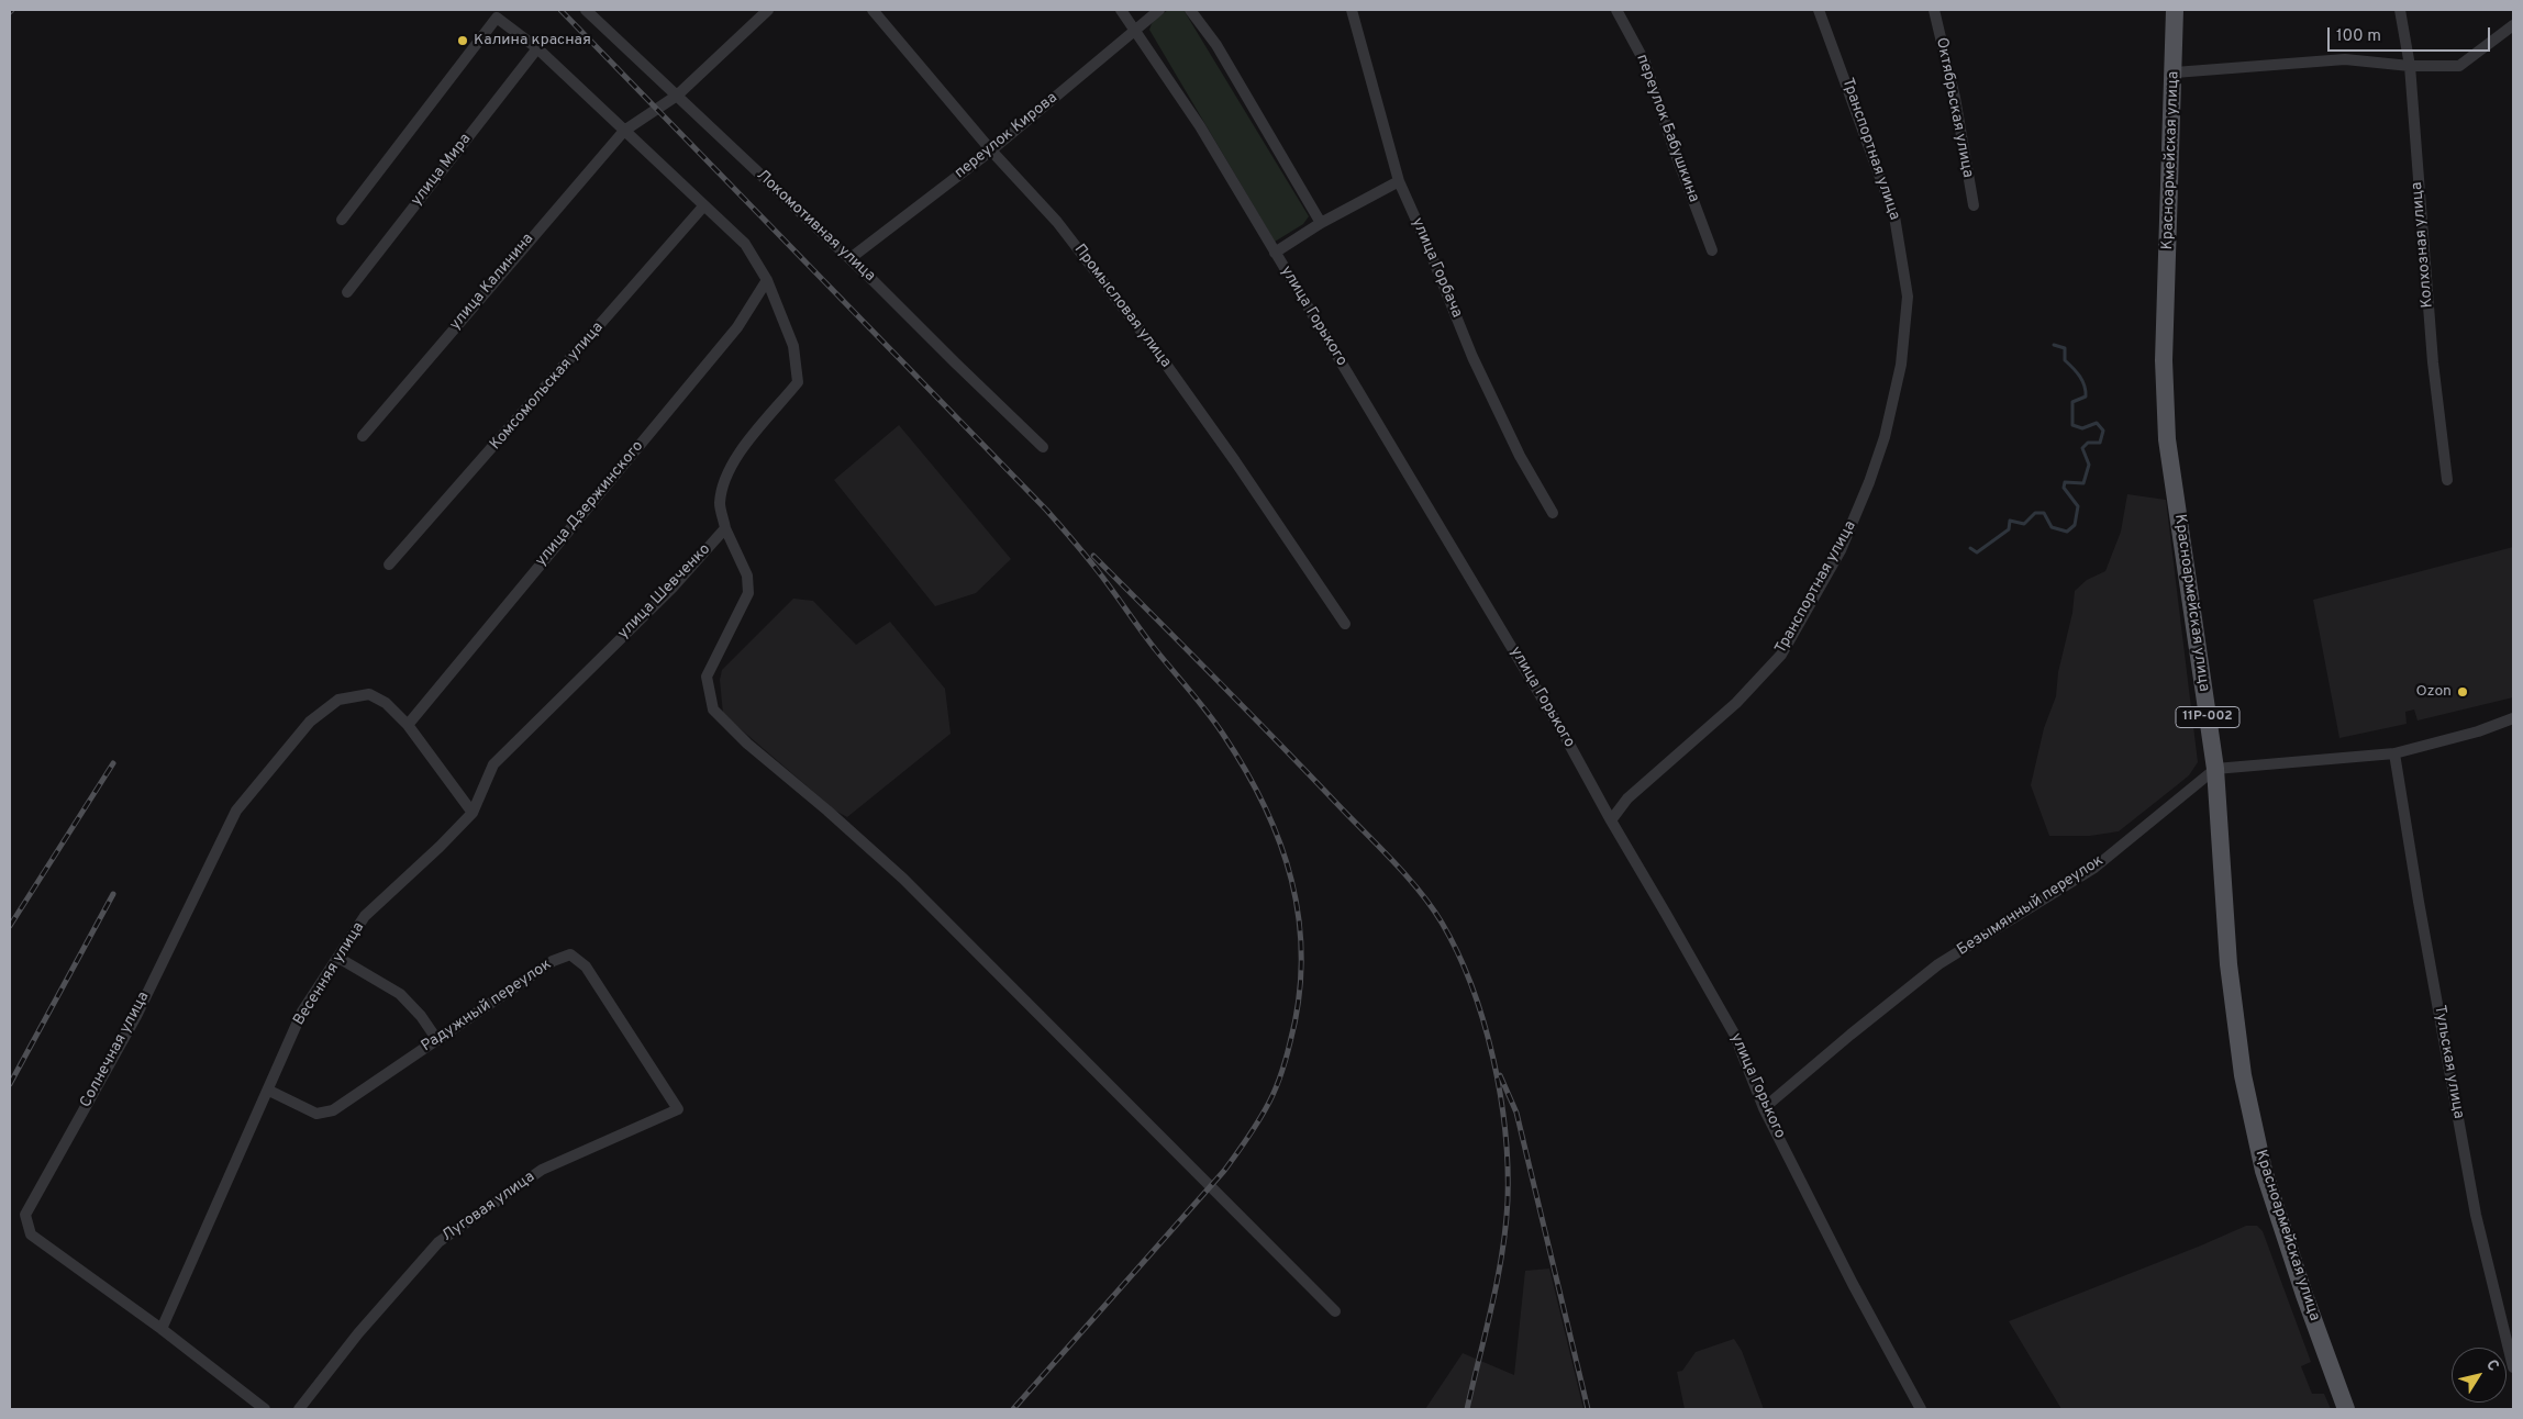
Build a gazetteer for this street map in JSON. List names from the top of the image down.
{
  "streets": {
    "main road": ["Красноармейская улица", "11Р-002"],
    "street": [
      "Октябрьская улица",
      "переулок Бабушкина",
      "переулок Кирова",
      "Транспортная улица",
      "улица Мира",
      "Локомотивная улица",
      "Колхозная улица",
      "улица Горбача",
      "улица Калинина",
      "Промысловая улица",
      "улица Горького",
      "Комсомольская улица",
      "улица Дзержинского",
      "улица Шевченко",
      "Безымянный переулок",
      "Весенняя улица",
      "Радужный переулок",
      "Солнечная улица",
      "Тульская улица",
      "Луговая улица"
    ]
  },
  "crossings": [
    ["переулок Кирова", "Локомотивная улица"],
    ["переулок Кирова", "Промысловая улица"],
    ["переулок Кирова", "улица Горького"],
    ["Транспортная улица", "улица Горького"],
    ["Красноармейская улица", "Безымянный переулок"],
    ["Локомотивная улица", "улица Калинина"],
    ["улица Горького", "Безымянный переулок"],
    ["улица Дзержинского", "Солнечная улица"],
    ["улица Шевченко", "Весенняя улица"],
    ["Весенняя улица", "Радужный переулок"],
    ["Весенняя улица", "Солнечная улица"],
    ["Радужный переулок", "Луговая улица"]
  ],
  "places": ["Калина красная", "Ozon"],
  "scale_bar": "100 m",
  "north": "top right"
}
